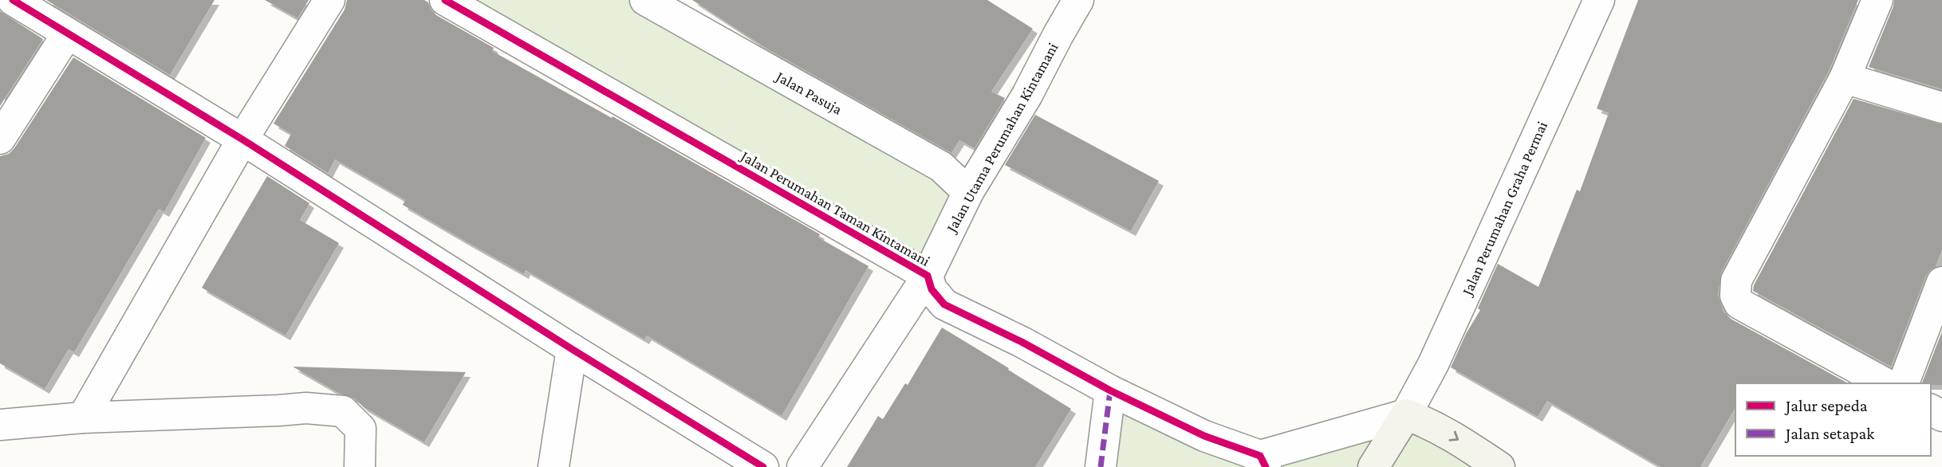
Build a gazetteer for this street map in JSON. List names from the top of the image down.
{
  "streets": {
    "street": [
      "Jalan Pasuja",
      "Jalan Utama Perumahan Kintamani",
      "Jalan Perumahan Taman Kintamani",
      "Jalan Perumahan Graha Permai"
    ]
  },
  "crossings": [
    ["Jalan Pasuja", "Jalan Utama Perumahan Kintamani"],
    ["Jalan Utama Perumahan Kintamani", "Jalan Perumahan Taman Kintamani"]
  ],
  "legend": ["Jalur sepeda", "Jalan setapak"]
}
